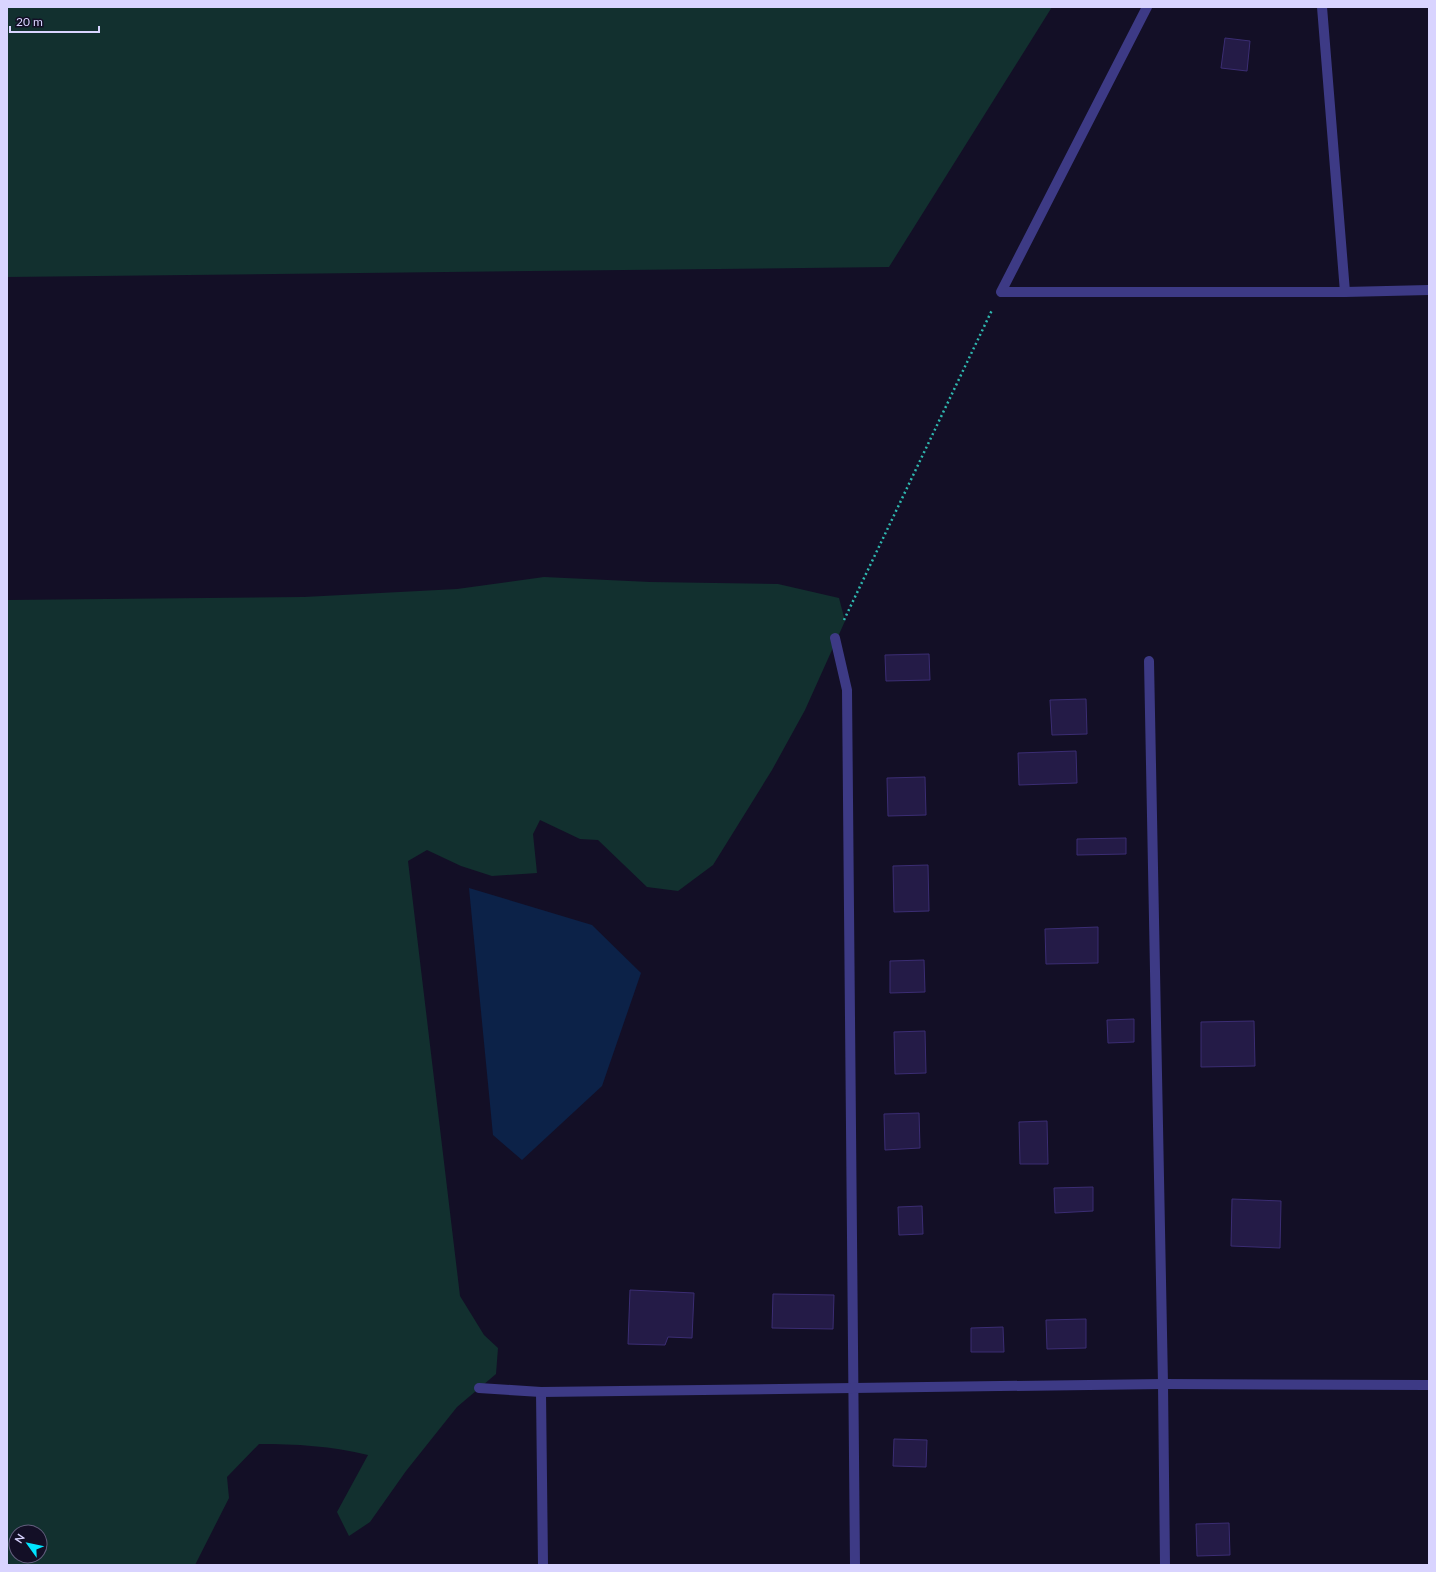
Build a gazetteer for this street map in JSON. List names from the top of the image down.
{
  "scale_bar": "20 m",
  "north": "top left"
}
